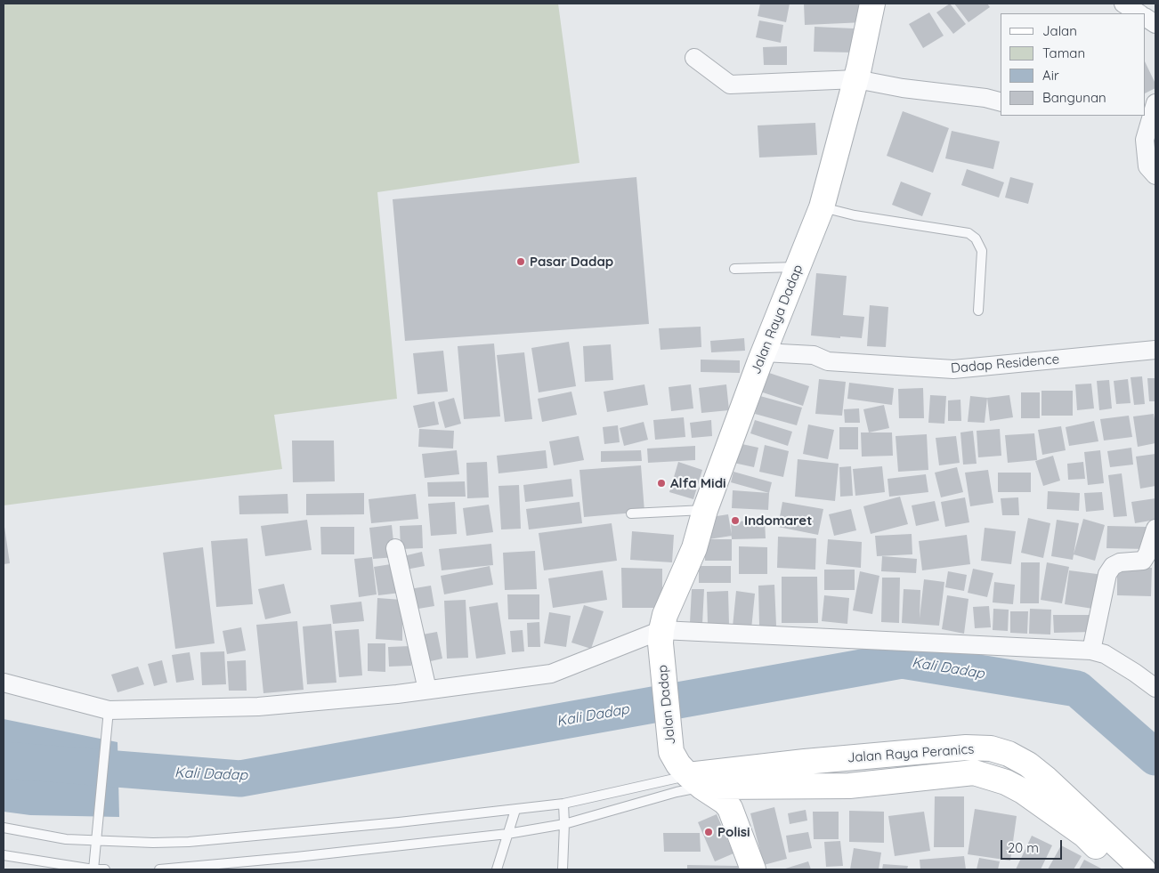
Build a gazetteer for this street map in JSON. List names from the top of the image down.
{
  "streets": {
    "street": [
      "Jalan Raya Dadap",
      "Dadap Residence",
      "Jalan Dadap",
      "Jalan Raya Peranics"
    ]
  },
  "crossings": [
    ["Jalan Raya Dadap", "Dadap Residence"],
    ["Jalan Raya Dadap", "Jalan Dadap"],
    ["Jalan Dadap", "Jalan Raya Peranics"]
  ],
  "water": ["Kali Dadap"],
  "places": [
    "Pasar Dadap",
    "Alfa Midi",
    "Indomaret",
    "Polisi"
  ],
  "legend": [
    "Jalan",
    "Taman",
    "Air",
    "Bangunan"
  ],
  "scale_bar": "20 m"
}
